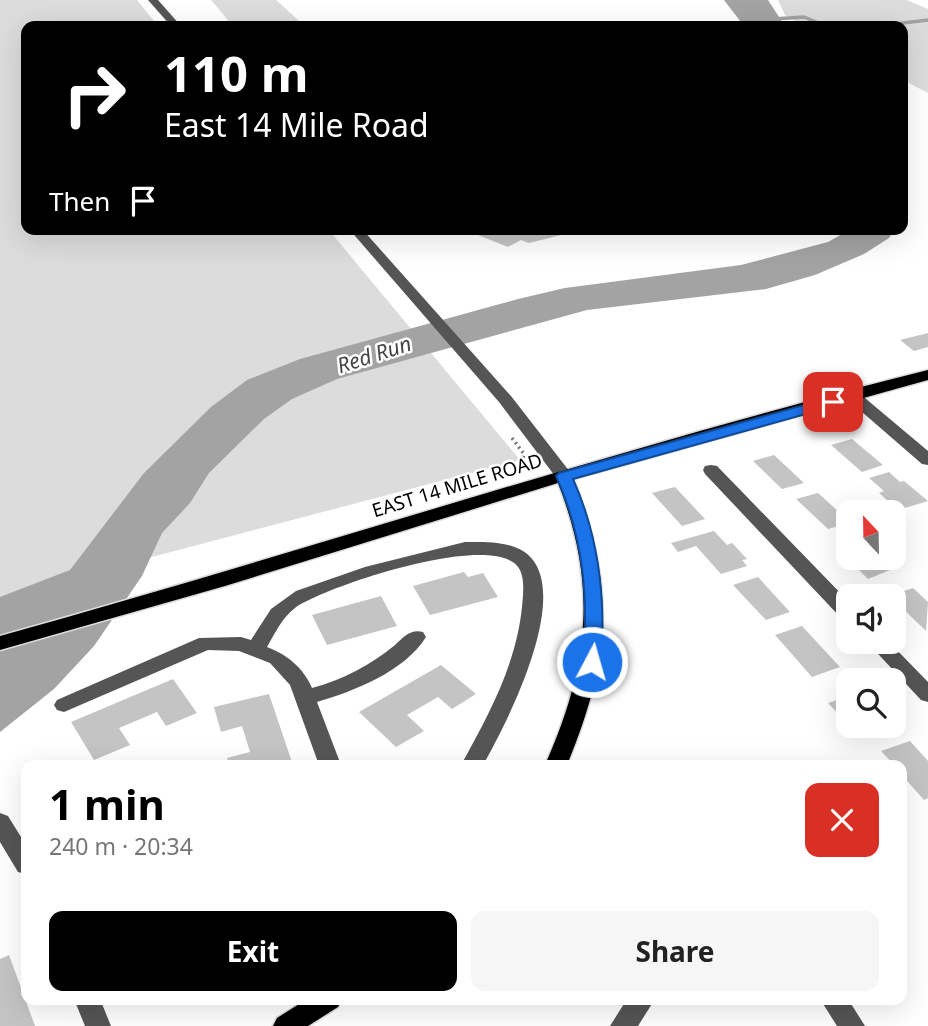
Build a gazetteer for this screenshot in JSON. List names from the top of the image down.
{
  "streets": {
    "main road": ["EAST 14 MILE ROAD"]
  },
  "water": ["Red Run"],
  "north": "top",
  "page": {
    "turn": ["110 m", "East 14 Mile Road"],
    "then": "Then",
    "heading": ["1 min", "240 m · 20:34"],
    "buttons": ["Exit", "Share"]
  }
}
